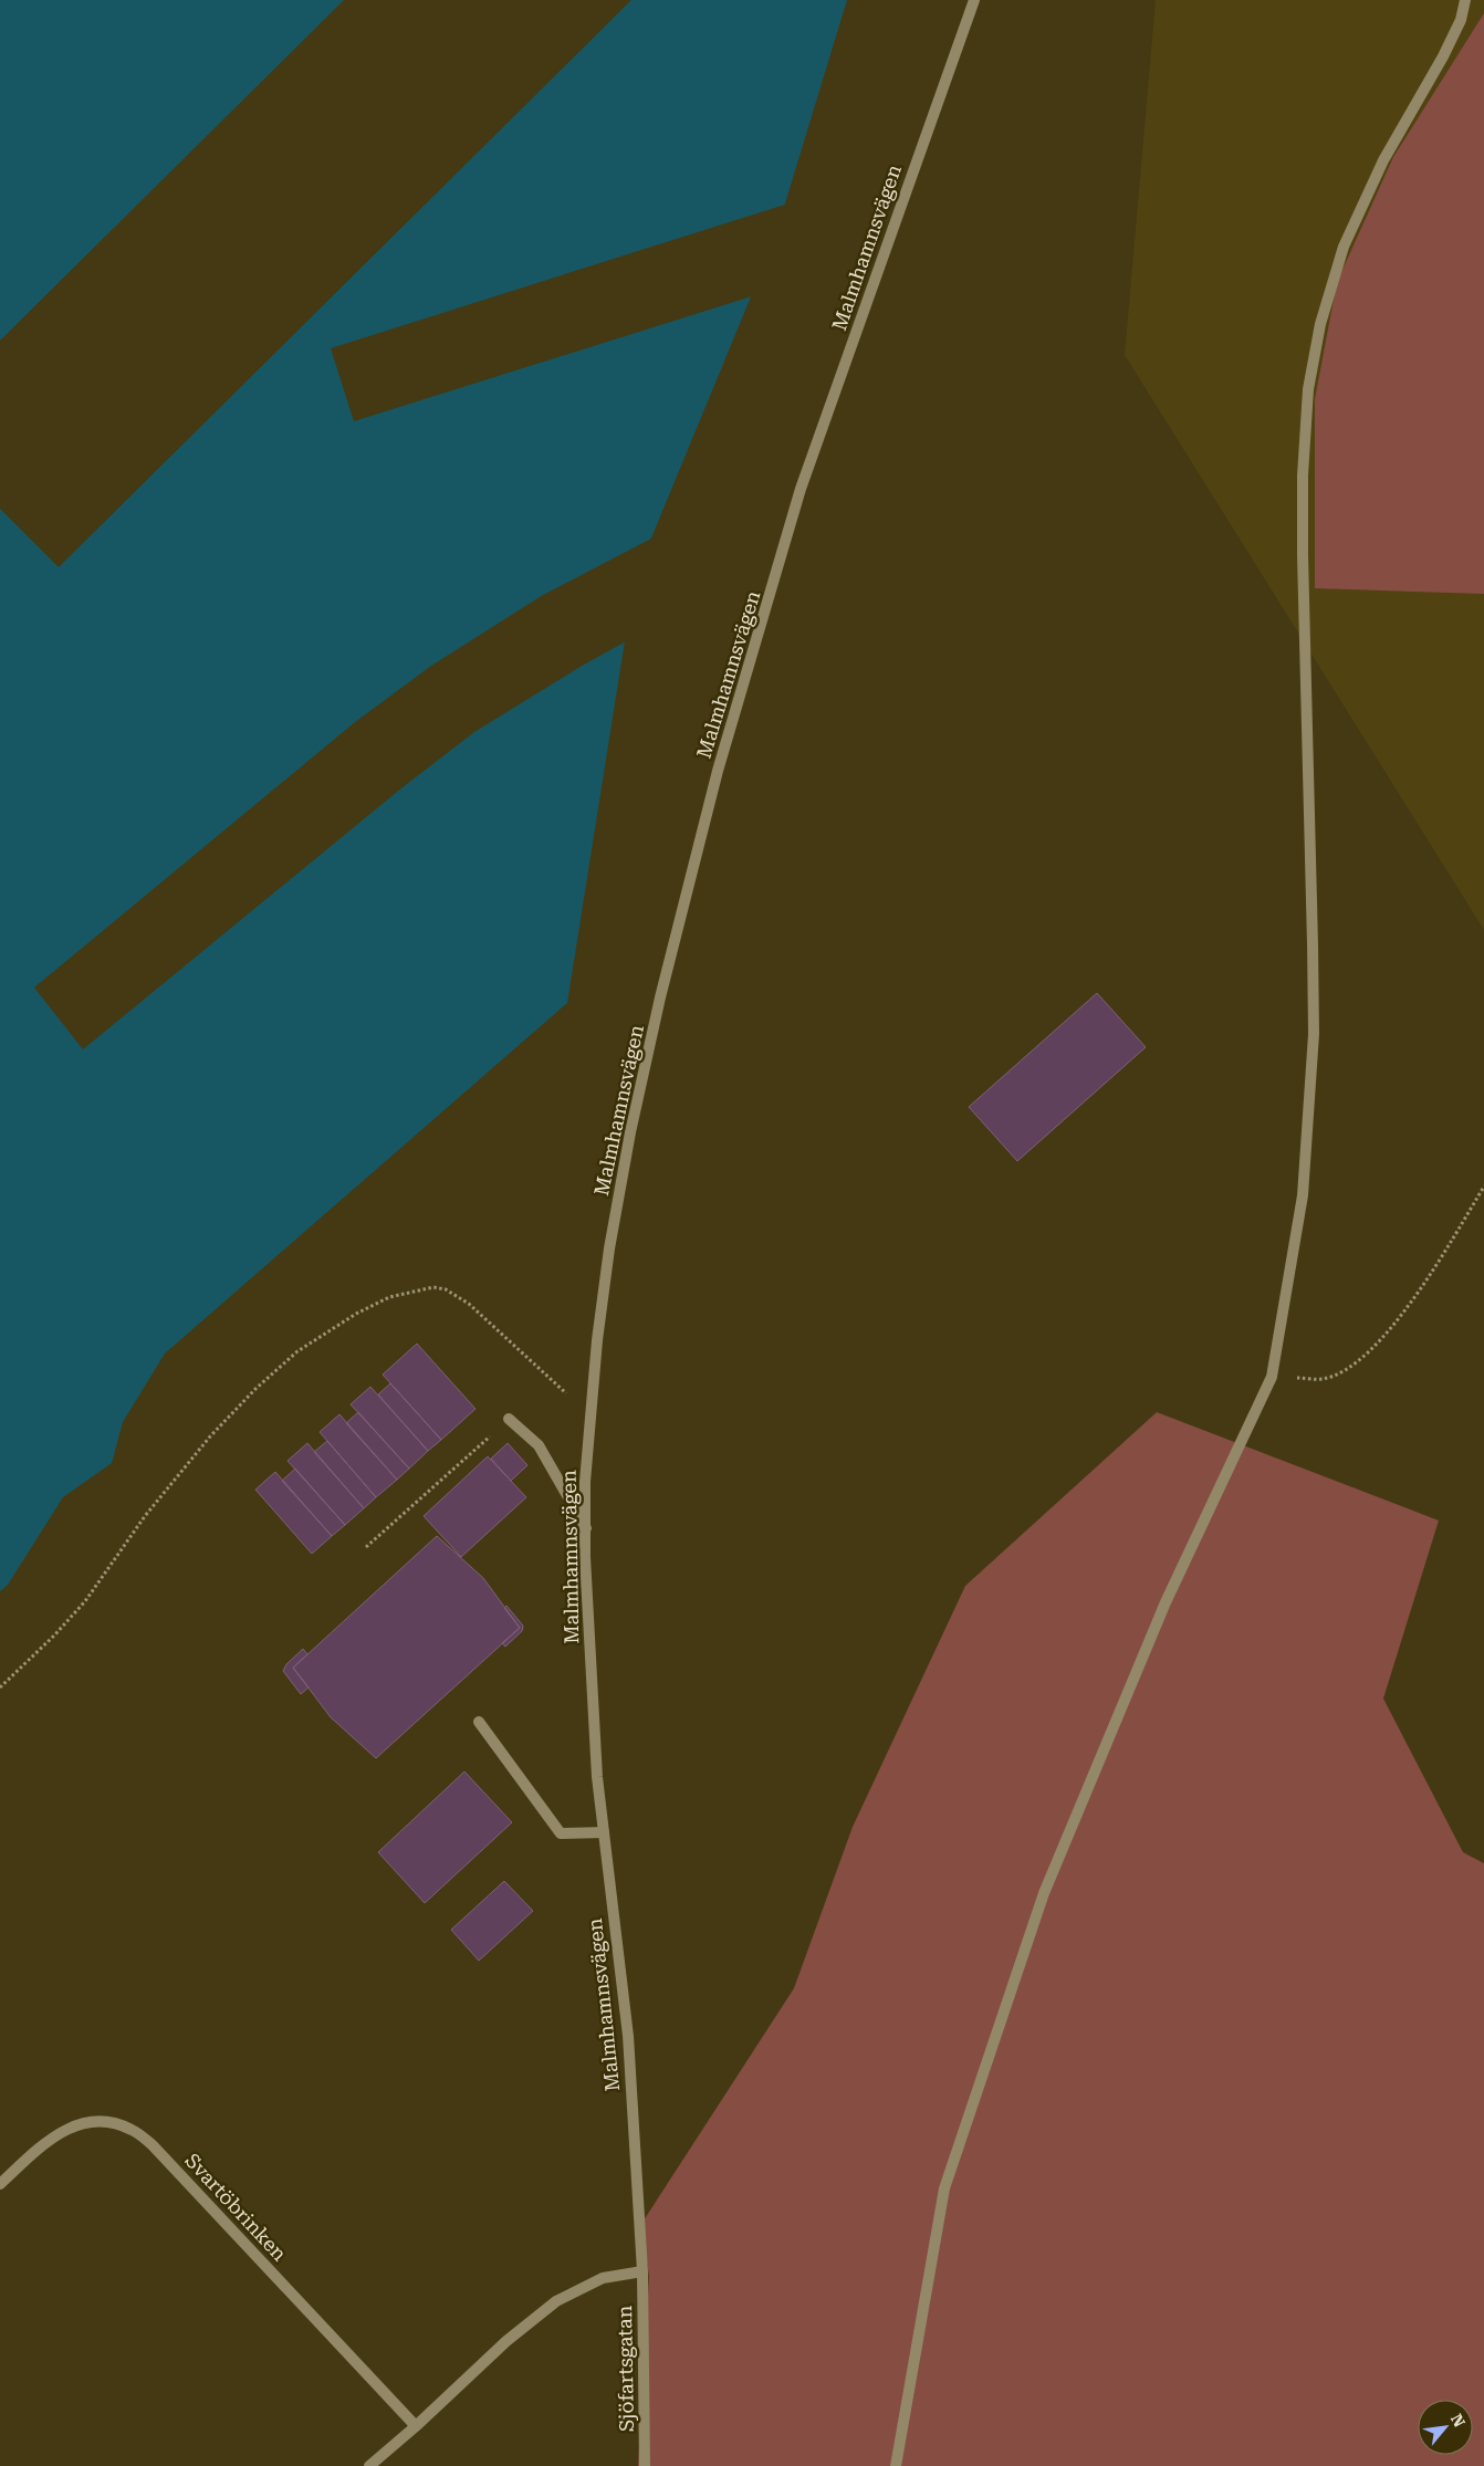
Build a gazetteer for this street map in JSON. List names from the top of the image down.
{
  "streets": {
    "street": ["Malmhamnsvägen", "Svartöbrinken", "Sjöfartsgatan"]
  },
  "crossings": [
    ["Malmhamnsvägen", "Sjöfartsgatan"]
  ],
  "north": "top right"
}
